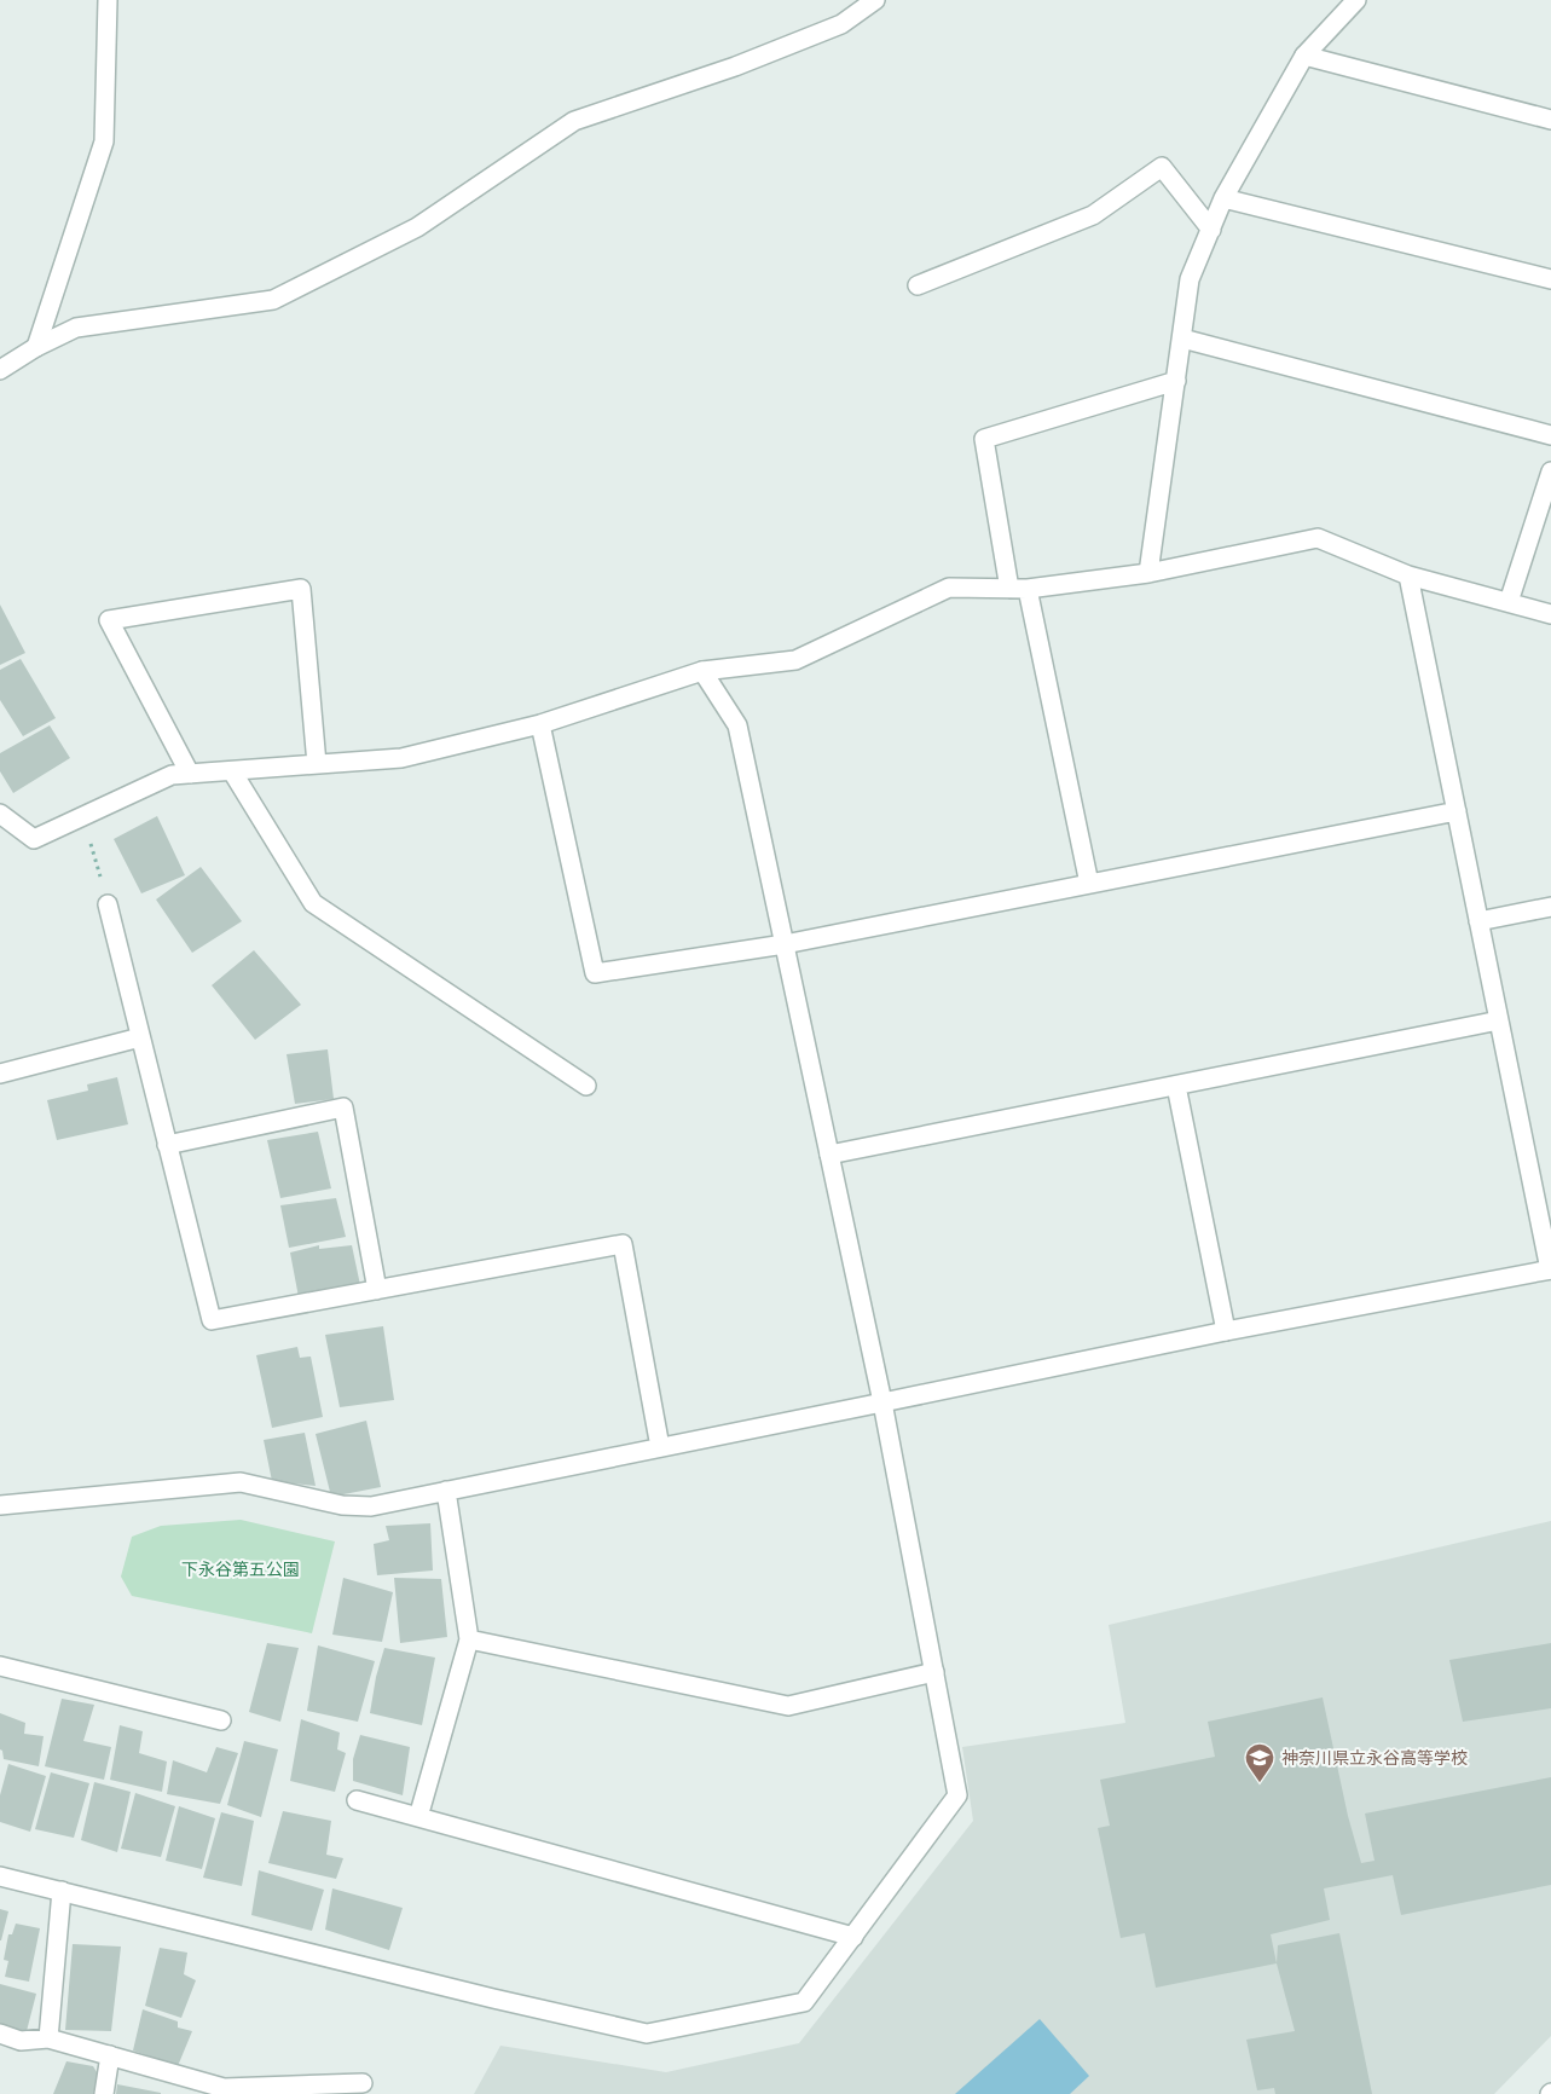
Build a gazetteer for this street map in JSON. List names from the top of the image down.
{
  "parks": ["下永谷第五公園"],
  "places": {
    "school or university": ["神奈川県立永谷高等学校"]
  }
}
